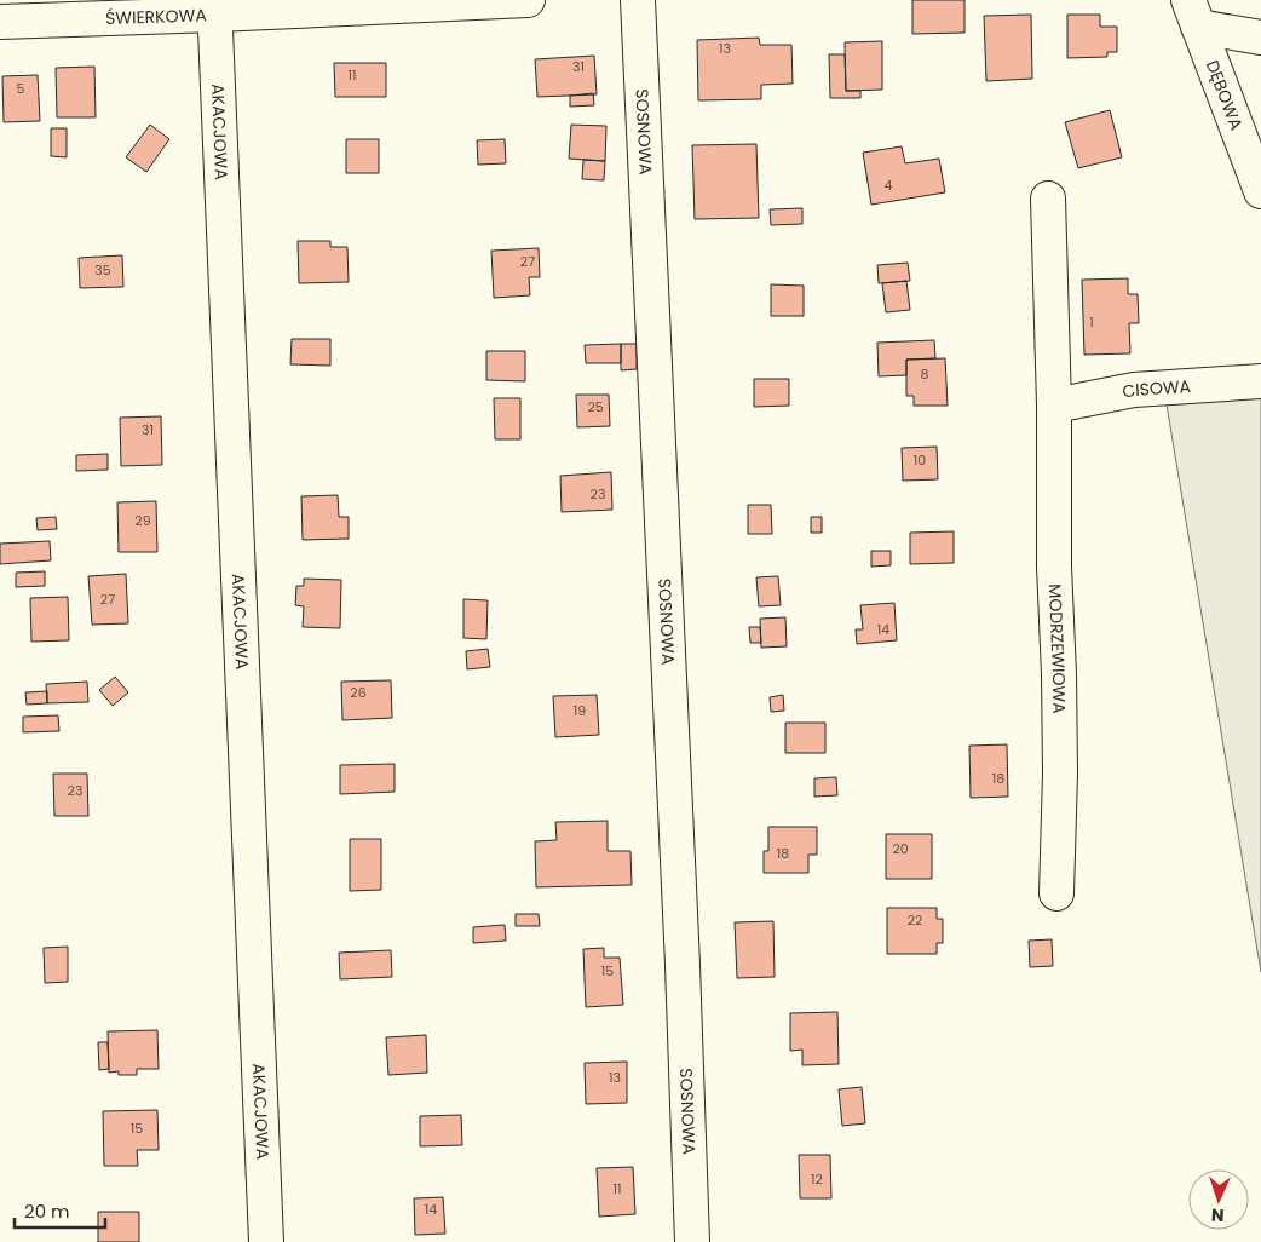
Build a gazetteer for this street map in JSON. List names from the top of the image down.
{
  "streets": {
    "street": [
      "ŚWIERKOWA",
      "DĘBOWA",
      "AKACJOWA",
      "SOSNOWA",
      "CISOWA",
      "MODRZEWIOWA"
    ]
  },
  "crossings": [
    ["ŚWIERKOWA", "AKACJOWA"],
    ["CISOWA", "MODRZEWIOWA"]
  ],
  "house_numbers": [
    "13",
    "31",
    "11",
    "5",
    "4",
    "27",
    "35",
    "1",
    "8",
    "25",
    "31",
    "10",
    "23",
    "29",
    "27",
    "14",
    "26",
    "19",
    "18",
    "23",
    "20",
    "18",
    "22",
    "15",
    "13",
    "15",
    "12",
    "11",
    "14"
  ],
  "scale_bar": "20 m",
  "north": "bottom"
}
